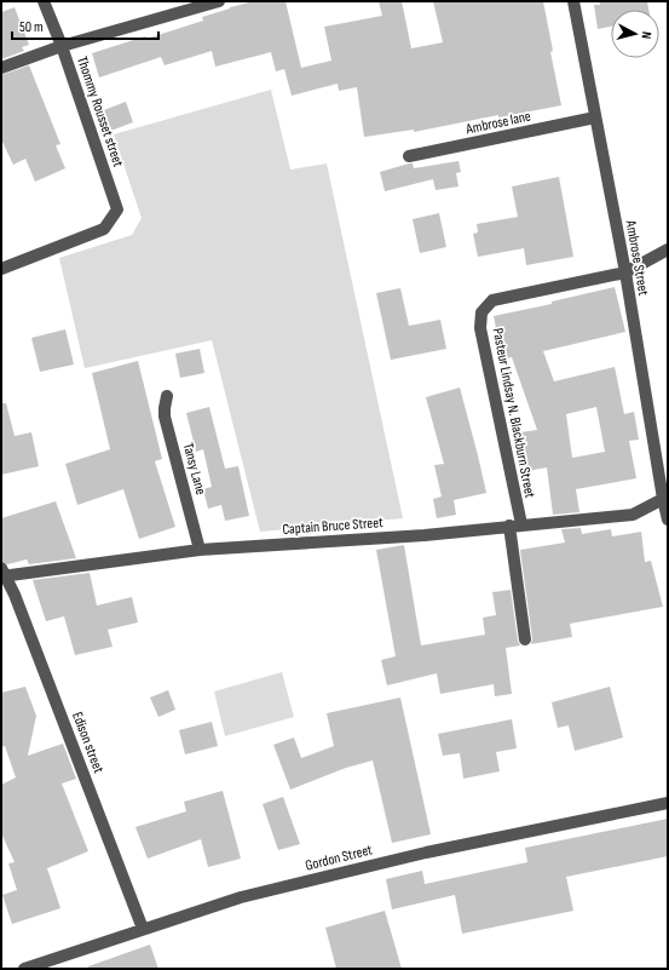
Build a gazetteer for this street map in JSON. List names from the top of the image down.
{
  "streets": {
    "street": [
      "Thommy Rousset street",
      "Ambrose lane",
      "Ambrose Street",
      "Pasteur Lindsay N. Blackburn Street",
      "Tansy Lane",
      "Captain Bruce Street",
      "Edison street",
      "Gordon Street"
    ]
  },
  "crossings": [
    ["Ambrose lane", "Ambrose Street"],
    ["Ambrose Street", "Pasteur Lindsay N. Blackburn Street"],
    ["Ambrose Street", "Captain Bruce Street"],
    ["Pasteur Lindsay N. Blackburn Street", "Captain Bruce Street"],
    ["Tansy Lane", "Captain Bruce Street"],
    ["Captain Bruce Street", "Edison street"],
    ["Edison street", "Gordon Street"]
  ],
  "scale_bar": "50 m",
  "north": "right"
}
